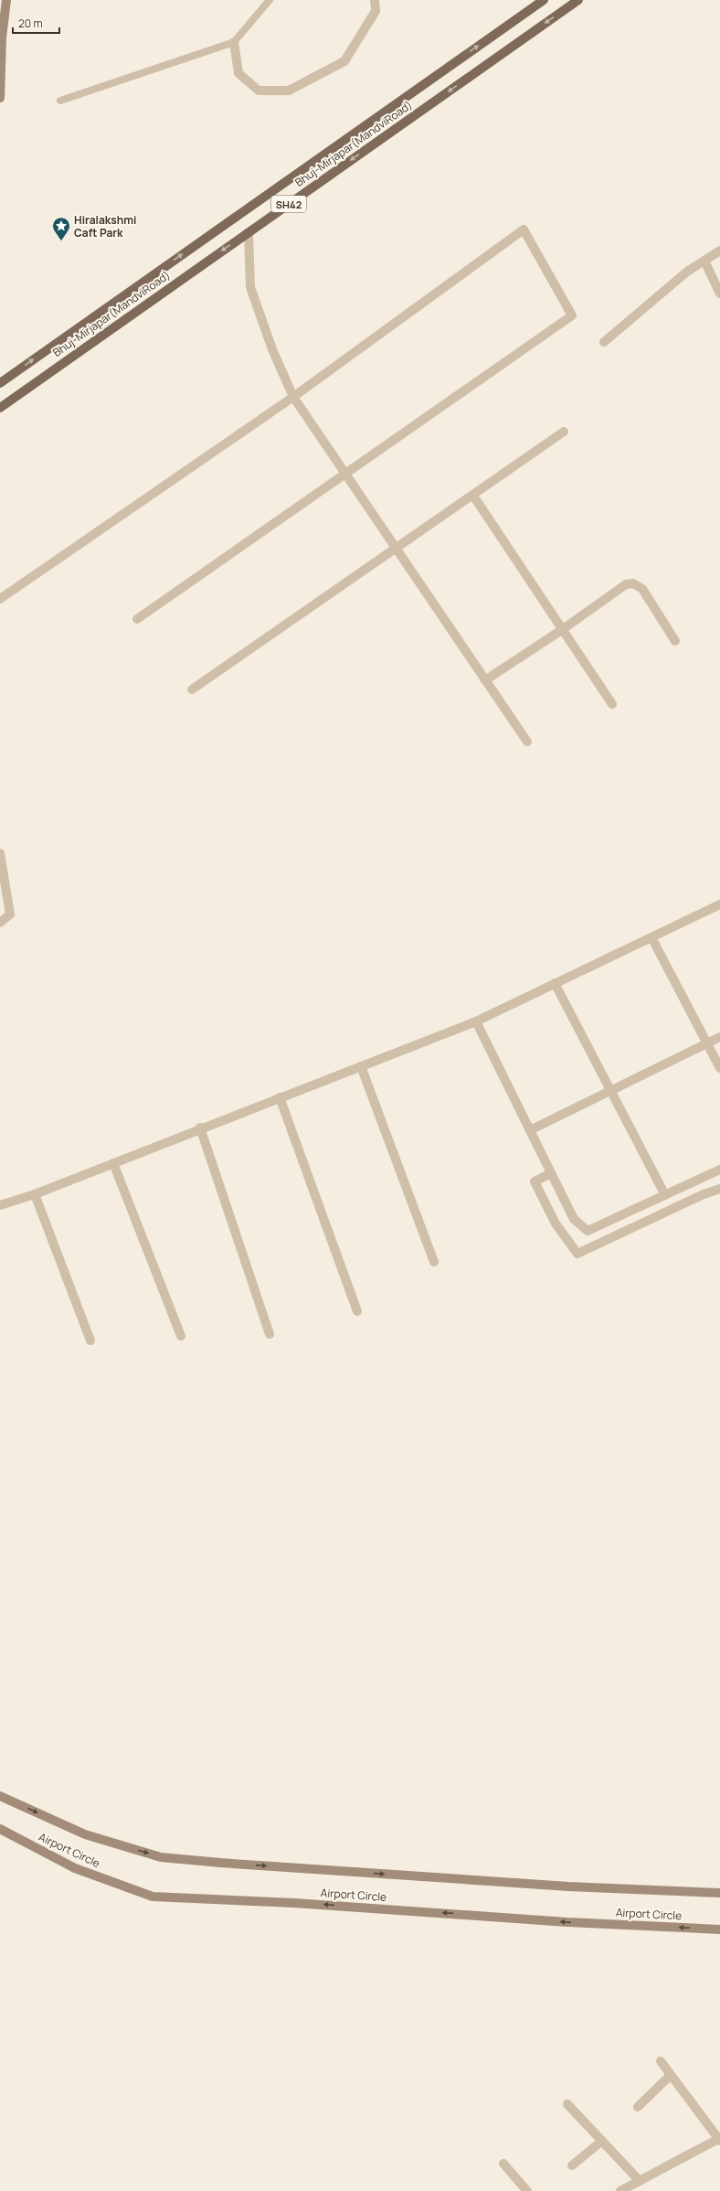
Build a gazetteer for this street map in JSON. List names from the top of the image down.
{
  "streets": {
    "main road": ["Bhuj-Mirjapar(MandviRoad)", "SH42", "Airport Circle"]
  },
  "places": {
    "place": ["Hiralakshmi Caft Park"]
  },
  "scale_bar": "20 m"
}
